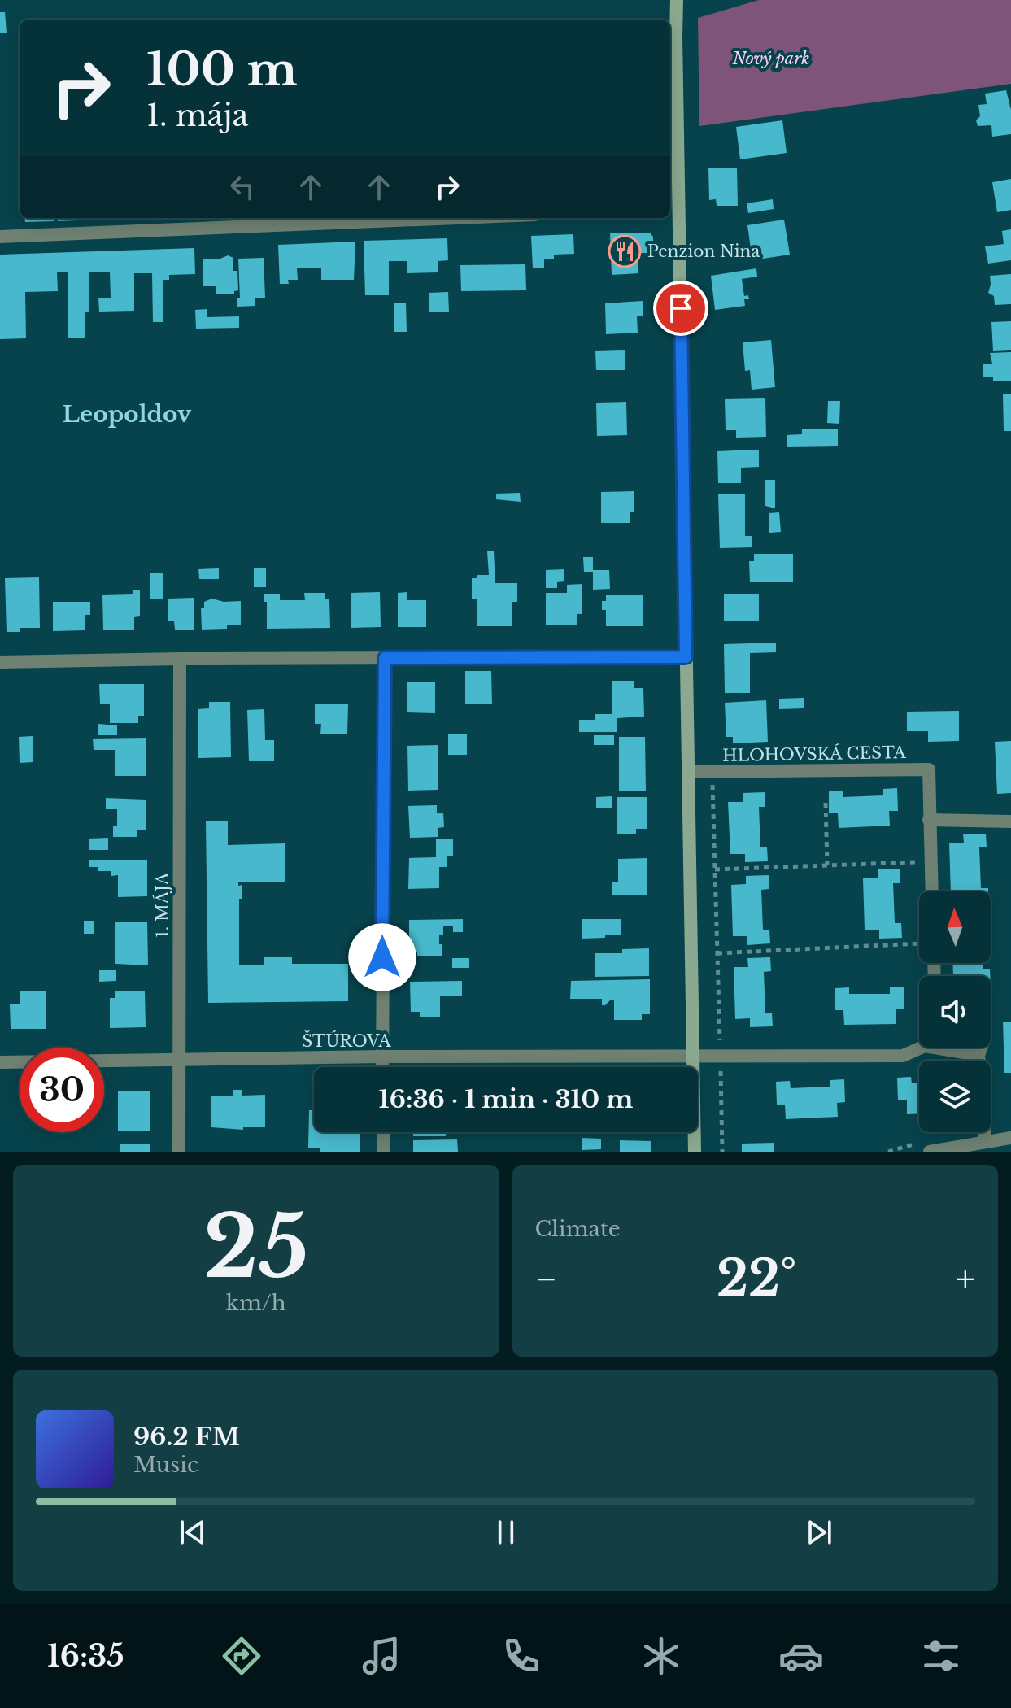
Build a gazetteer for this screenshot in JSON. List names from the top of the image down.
{
  "streets": {
    "street": ["HLOHOVSKÁ CESTA", "1. MÁJA", "ŠTÚROVA"]
  },
  "crossings": [
    ["1. MÁJA", "ŠTÚROVA"]
  ],
  "districts": ["Leopoldov"],
  "parks": ["Nový park"],
  "places": {
    "restaurant": ["Penzion Nina"]
  },
  "north": "top",
  "page": {
    "turn": ["100 m", "1. mája"],
    "limit": "30",
    "trip": "16:36 · 1 min · 310 m",
    "tile": [
      ["25", "km/h"],
      "Climate"
    ],
    "heat": ["−", "22°", "+"],
    "song": ["96.2 FM", "Music"],
    "tabs": "16:35"
  }
}
